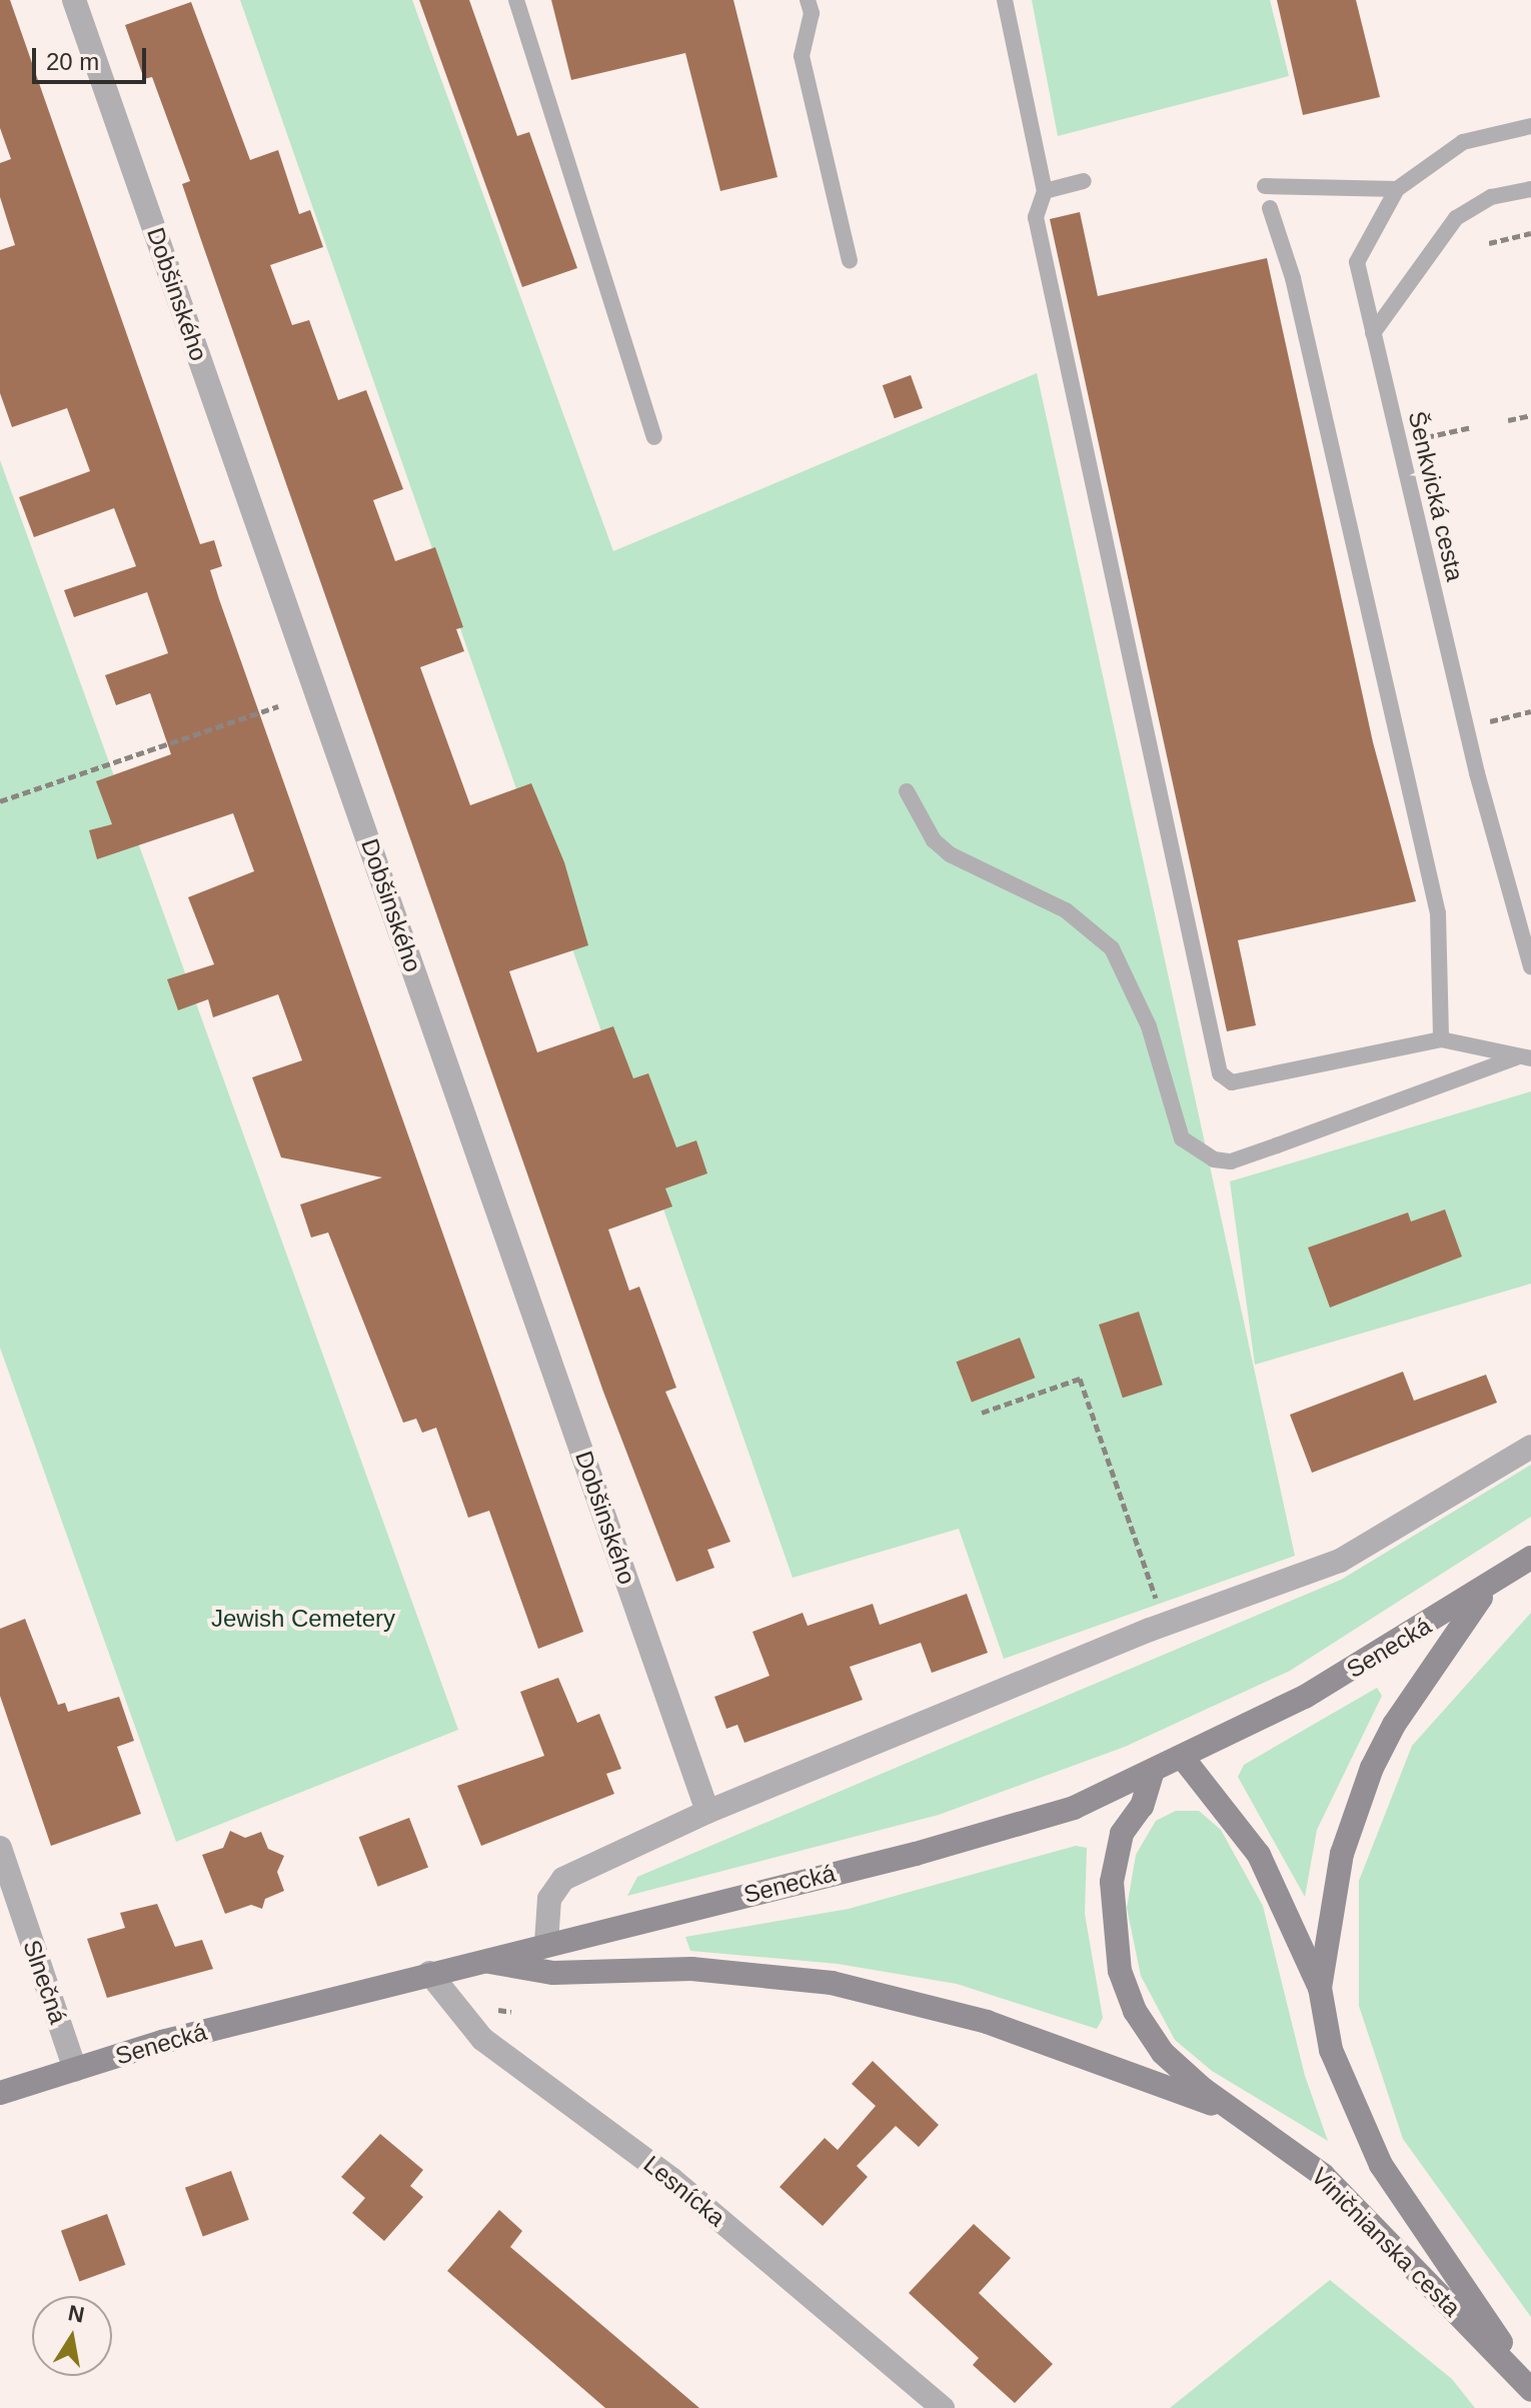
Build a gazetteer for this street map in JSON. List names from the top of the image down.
{
  "streets": {
    "main road": ["Senecká", "Viničnianska cesta"],
    "street": ["Dobšinského", "Slnečná", "Lesnícka"],
    "lane": ["Šenkvická cesta"]
  },
  "crossings": [
    ["Senecká", "Slnečná"],
    ["Senecká", "Lesnícka"]
  ],
  "parks": ["Jewish Cemetery"],
  "scale_bar": "20 m",
  "north": "top"
}
